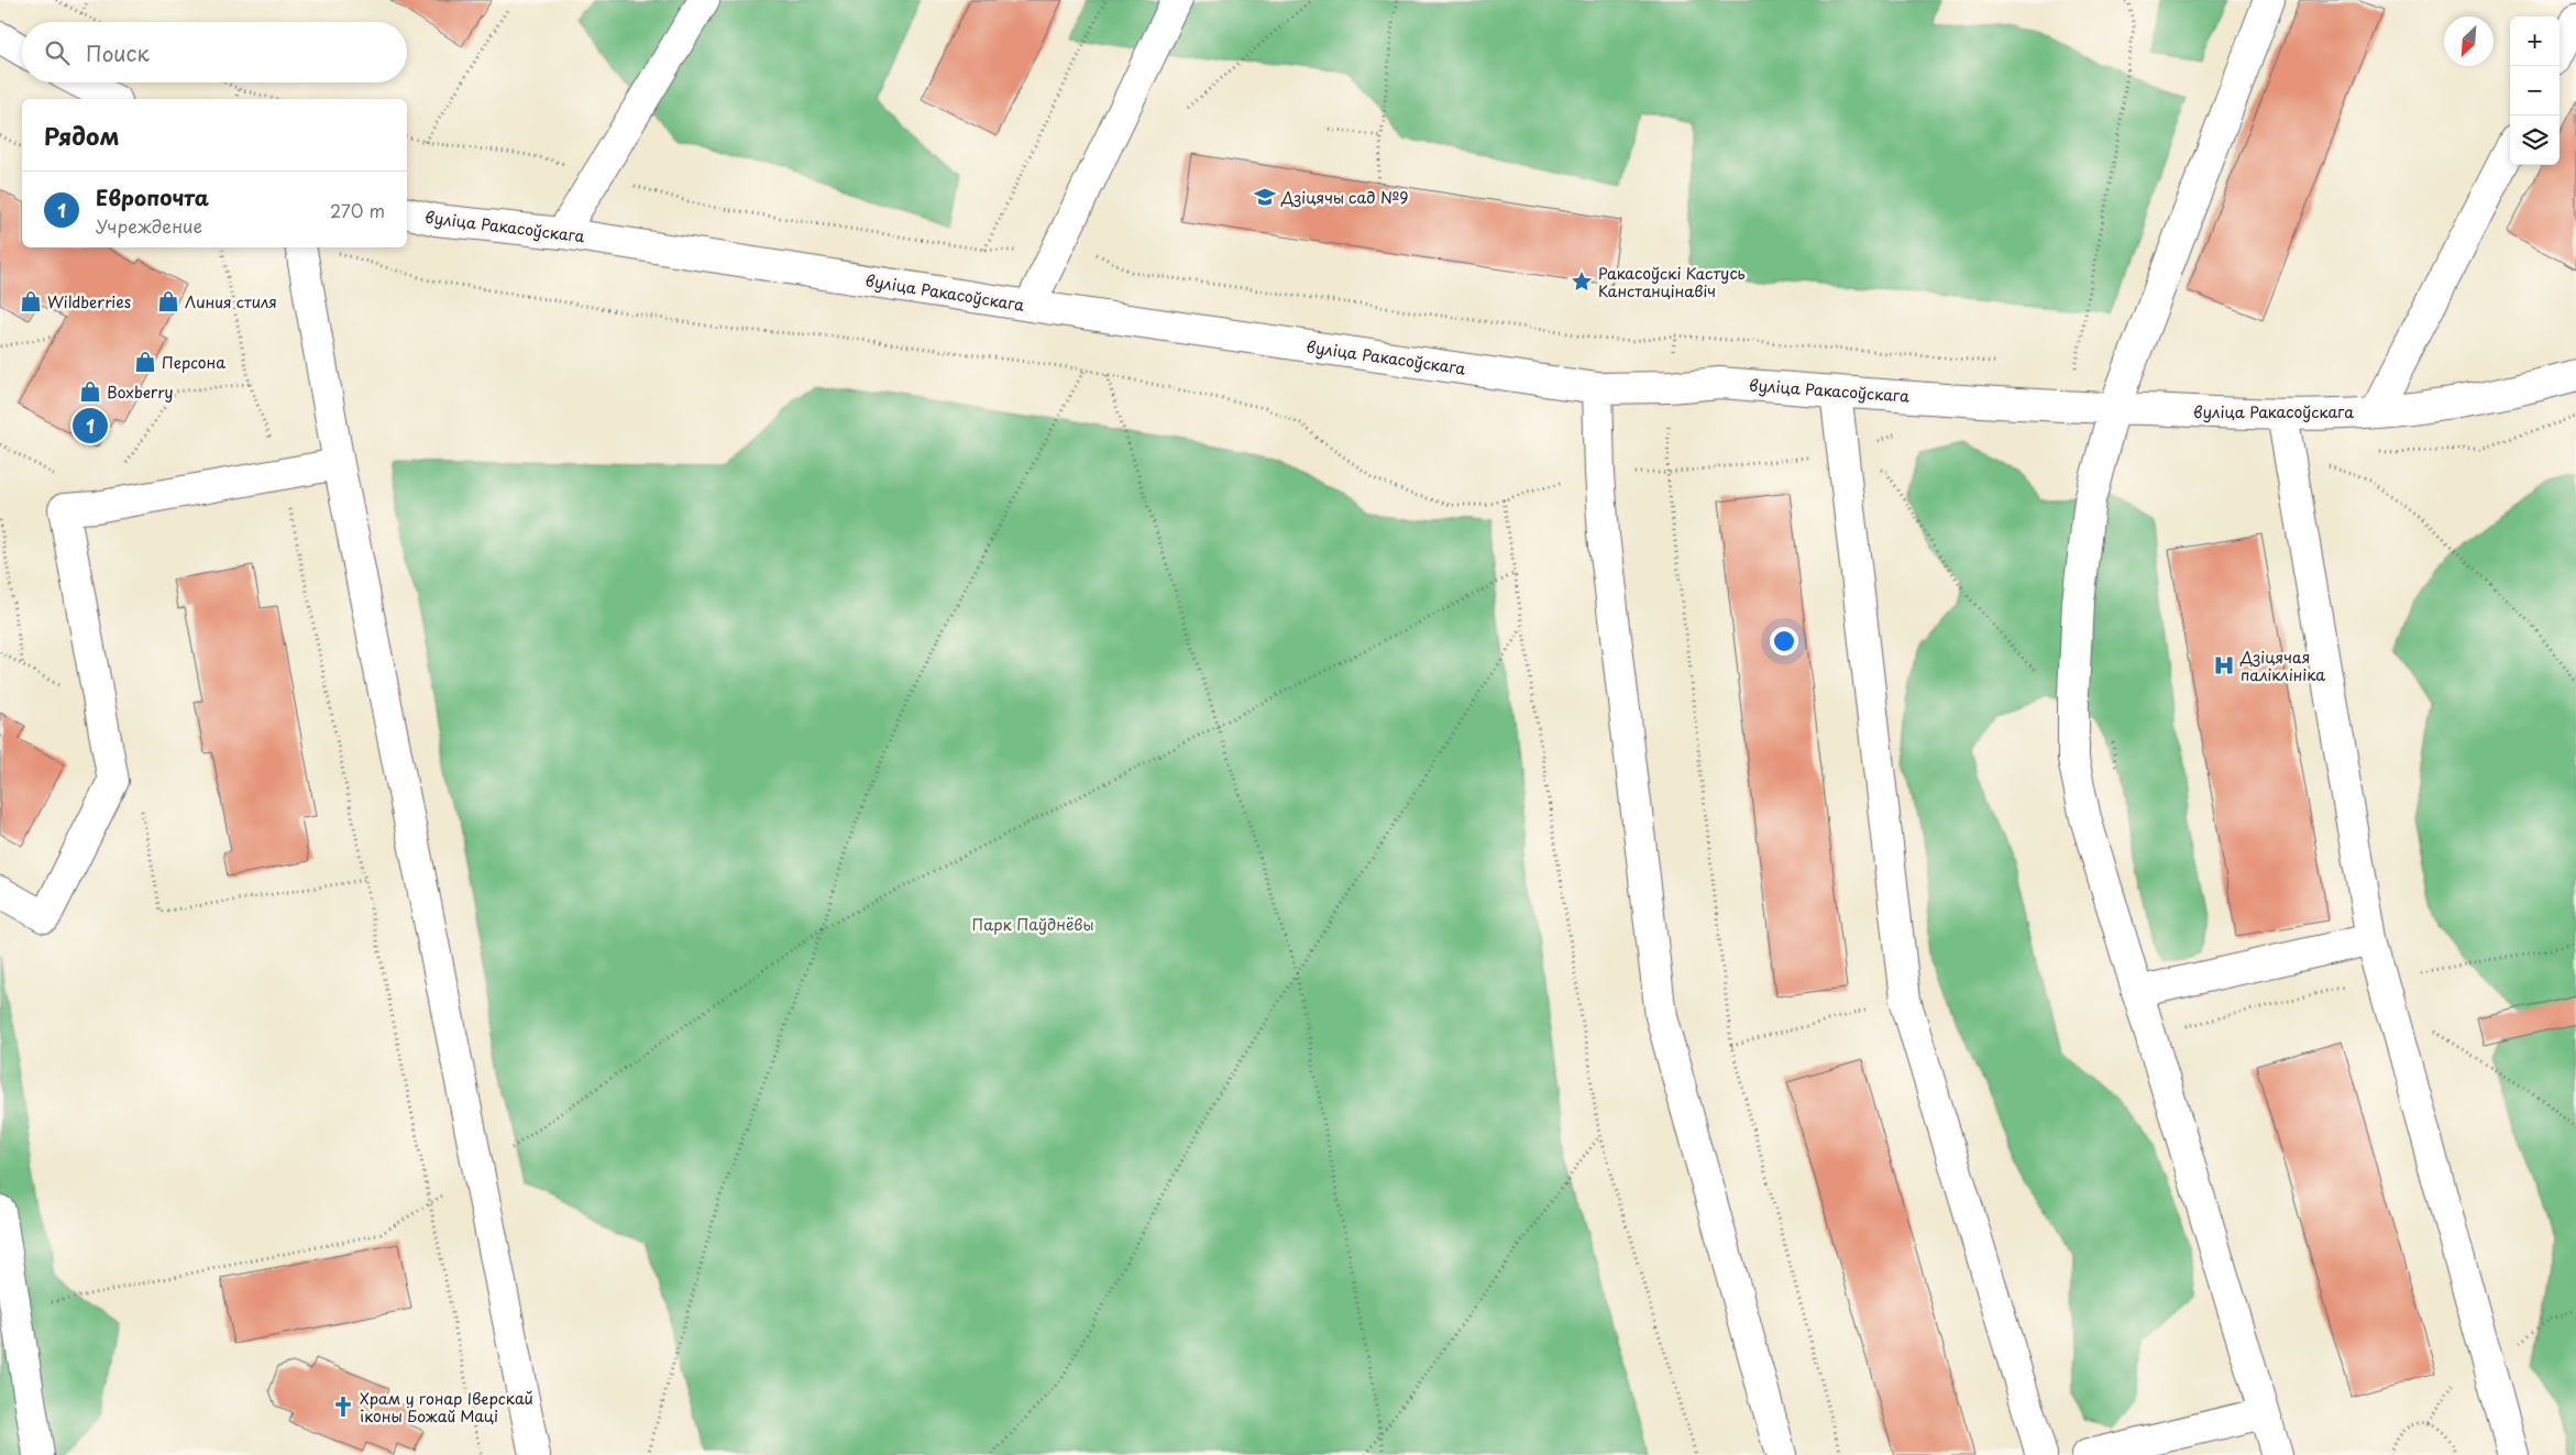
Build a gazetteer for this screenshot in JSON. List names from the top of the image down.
{
  "streets": {
    "street": ["вуліца Ракасоўскага"]
  },
  "parks": ["Парк Паўднёвы"],
  "places": {
    "school or university": ["Дзіцячы сад №9"],
    "place": ["Ракасоўскі Кастусь Канстанцінавіч"],
    "shop": [
      "Wildberries",
      "Линия стиля",
      "Персона",
      "Boxberry"
    ],
    "hospital": ["Дзіцячая паліклініка"],
    "church": ["Храм у гонар Іверскай іконы Божай Маці"]
  },
  "north": "bottom left",
  "page": {
    "map_buttons": ["+", "−"],
    "search": "Поиск",
    "heading": "Рядом",
    "list": [
      {
        "mark": "1",
        "name": "Европочта",
        "note": "Учреждение",
        "value": "270 m"
      }
    ],
    "pins": "1"
  }
}
